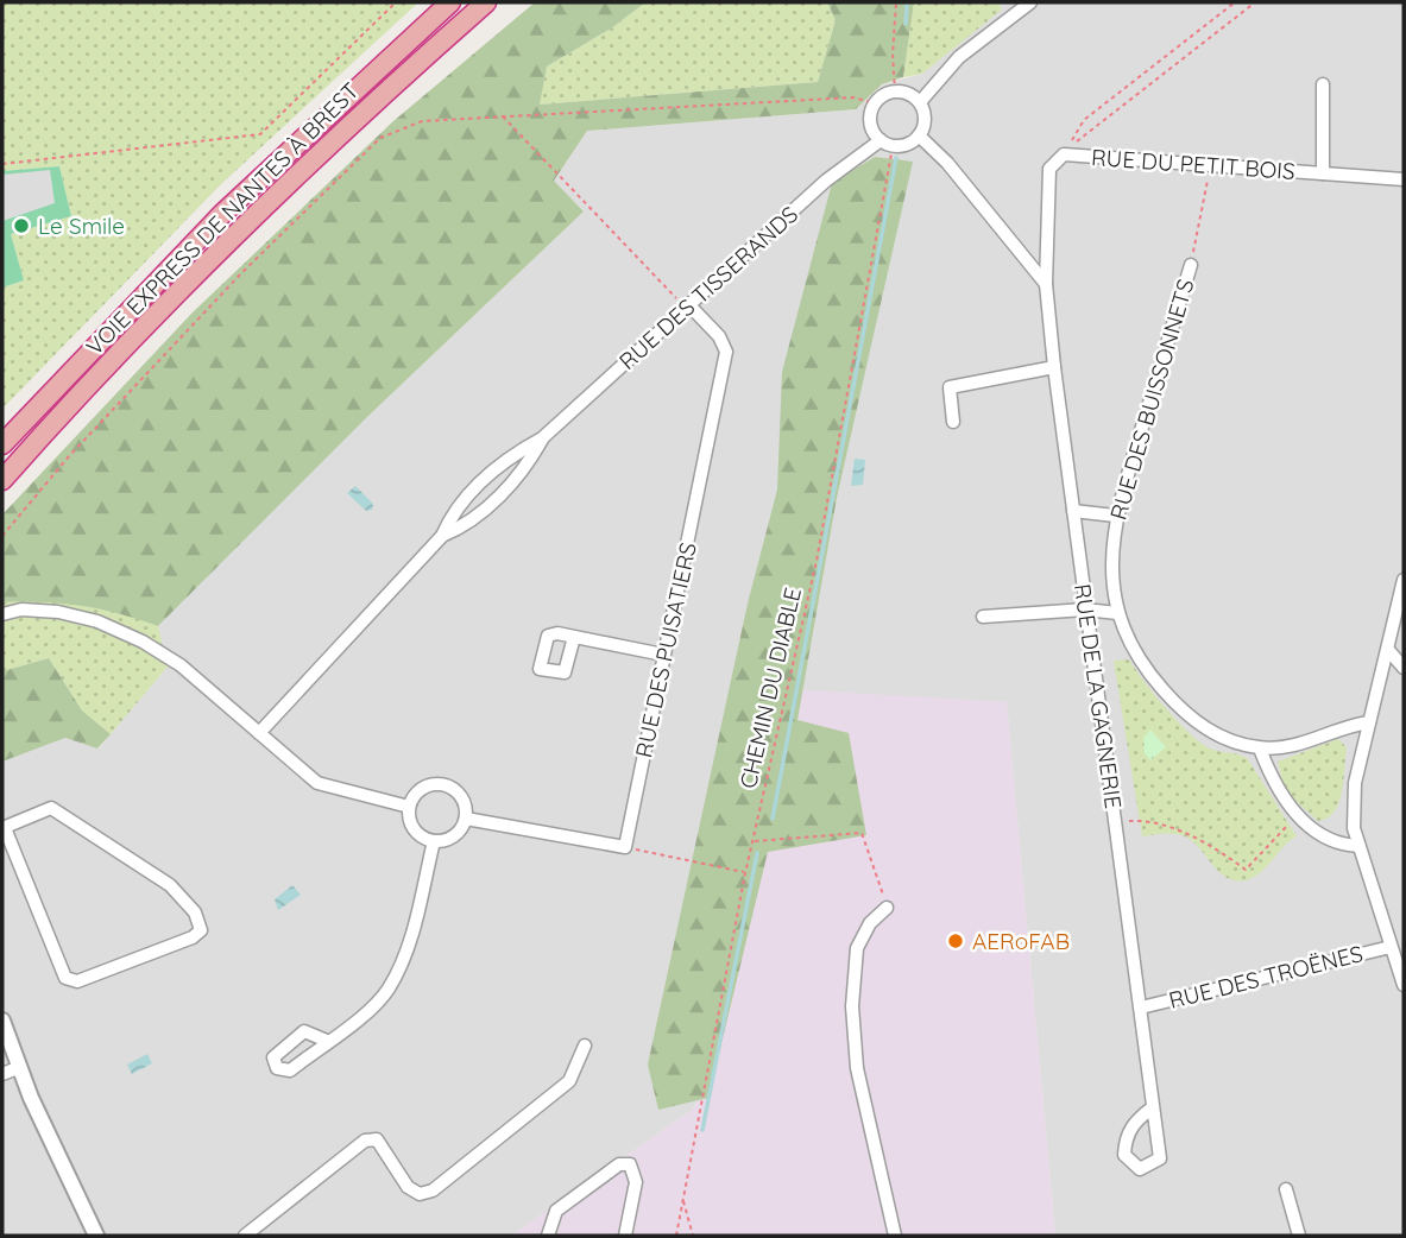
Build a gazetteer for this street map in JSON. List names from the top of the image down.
{
  "streets": {
    "highway": ["VOIE EXPRESS DE NANTES À BREST"],
    "street": [
      "RUE DU PETIT BOIS",
      "RUE DES TISSERANDS",
      "RUE DES BUISSONNETS",
      "RUE DES PUISATIERS",
      "RUE DE LA GAGNERIE",
      "RUE DES TROËNES"
    ],
    "path": ["CHEMIN DU DIABLE"]
  },
  "crossings": [
    ["RUE DU PETIT BOIS", "RUE DE LA GAGNERIE"],
    ["RUE DES TISSERANDS", "RUE DES PUISATIERS"],
    ["RUE DES TISSERANDS", "CHEMIN DU DIABLE"],
    ["RUE DE LA GAGNERIE", "RUE DES TROËNES"]
  ],
  "places": ["Le Smile", "AERoFAB"]
}
